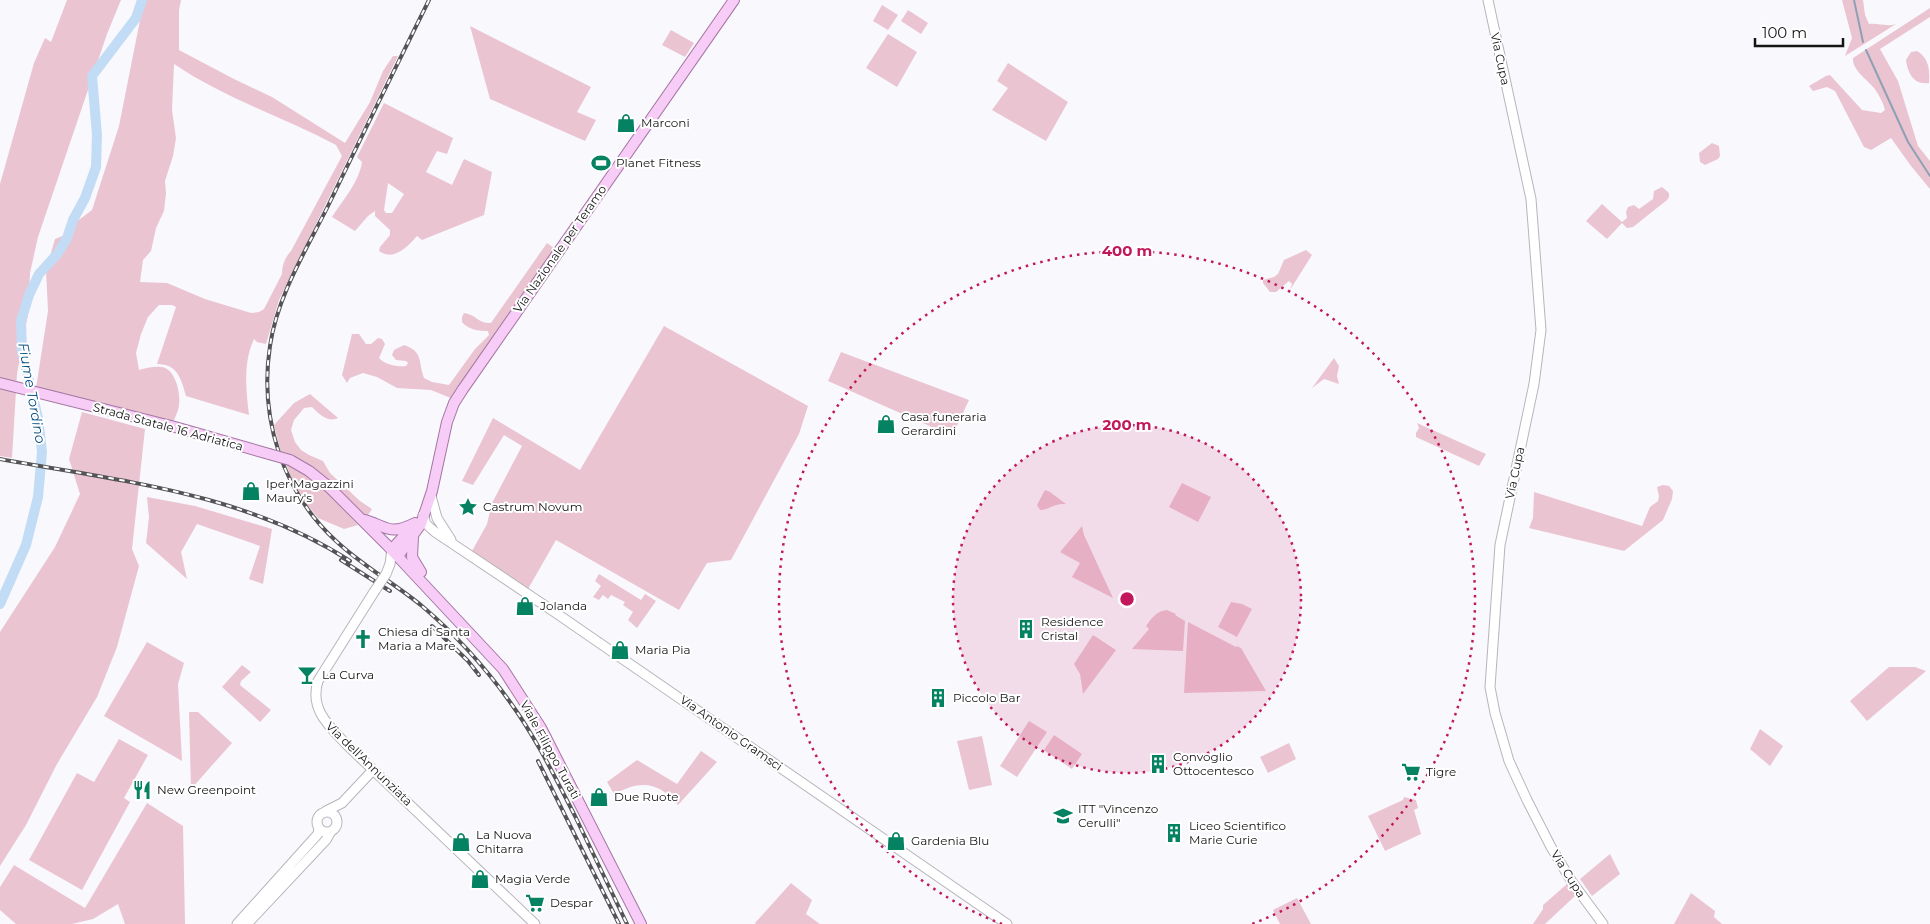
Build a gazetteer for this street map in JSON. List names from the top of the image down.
{
  "streets": {
    "main road": ["Via Nazionale per Teramo", "Strada Statale 16 Adriatica", "Viale Filippo Turati"],
    "street": ["Via Cupa", "Via Antonio Gramsci", "Via dell'Annunziata"]
  },
  "crossings": [
    ["Via Nazionale per Teramo", "Via Antonio Gramsci"],
    ["Via Nazionale per Teramo", "Viale Filippo Turati"],
    ["Via Nazionale per Teramo", "Via dell'Annunziata"],
    ["Strada Statale 16 Adriatica", "Viale Filippo Turati"],
    ["Viale Filippo Turati", "Via dell'Annunziata"]
  ],
  "water": ["Fiume Tordino"],
  "places": {
    "shop": [
      "Marconi",
      "Casa funeraria Gerardini",
      "Iper Magazzini Maury's",
      "Jolanda",
      "Maria Pia",
      "Due Ruote",
      "Gardenia Blu",
      "La Nuova Chitarra",
      "Magia Verde"
    ],
    "sports": ["Planet Fitness"],
    "place": ["Castrum Novum"],
    "building": [
      "Residence Cristal",
      "Piccolo Bar",
      "Convoglio Ottocentesco",
      "Liceo Scientifico Marie Curie"
    ],
    "church": ["Chiesa di Santa Maria a Mare"],
    "bar": ["La Curva"],
    "supermarket": ["Tigre", "Despar"],
    "restaurant": ["New Greenpoint"],
    "school or university": ["ITT \"Vincenzo Cerulli\""]
  },
  "scale_bar": "100 m",
  "rings": ["400 m", "200 m"]
}
